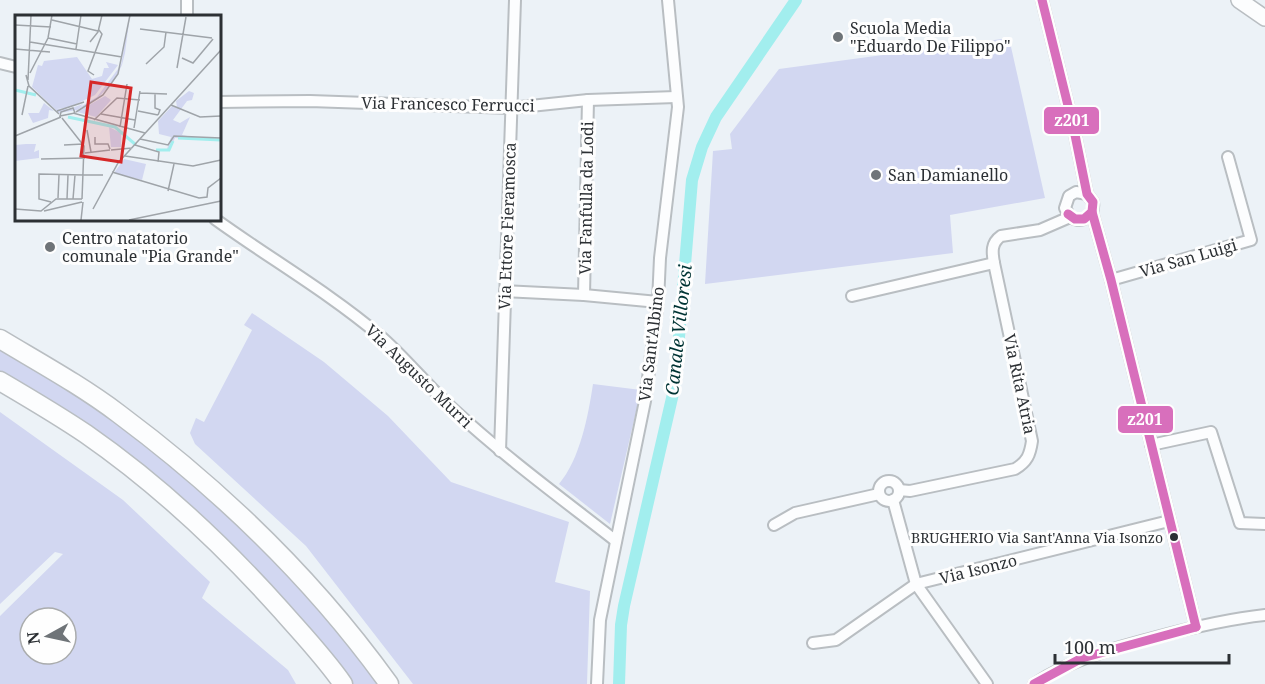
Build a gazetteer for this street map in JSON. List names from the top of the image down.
{
  "streets": {
    "street": [
      "Via Francesco Ferrucci",
      "Via Fanfulla da Lodi",
      "Via Ettore Fieramosca",
      "Via San Luigi",
      "Via Sant'Albino",
      "Via Augusto Murri",
      "Via Rita Atria",
      "Via Isonzo"
    ]
  },
  "crossings": [
    ["Via Francesco Ferrucci", "Via Fanfulla da Lodi"],
    ["Via Francesco Ferrucci", "Via Ettore Fieramosca"],
    ["Via Francesco Ferrucci", "Via Sant'Albino"],
    ["Via Ettore Fieramosca", "Via Augusto Murri"],
    ["Via Sant'Albino", "Via Augusto Murri"]
  ],
  "water": ["Canale Villoresi"],
  "places": [
    "Scuola Media \"Eduardo De Filippo\"",
    "San Damianello",
    "Centro natatorio comunale \"Pia Grande\"",
    "BRUGHERIO Via Sant'Anna Via Isonzo"
  ],
  "lines": ["transit line z201"],
  "scale_bar": "100 m",
  "north": "left"
}
